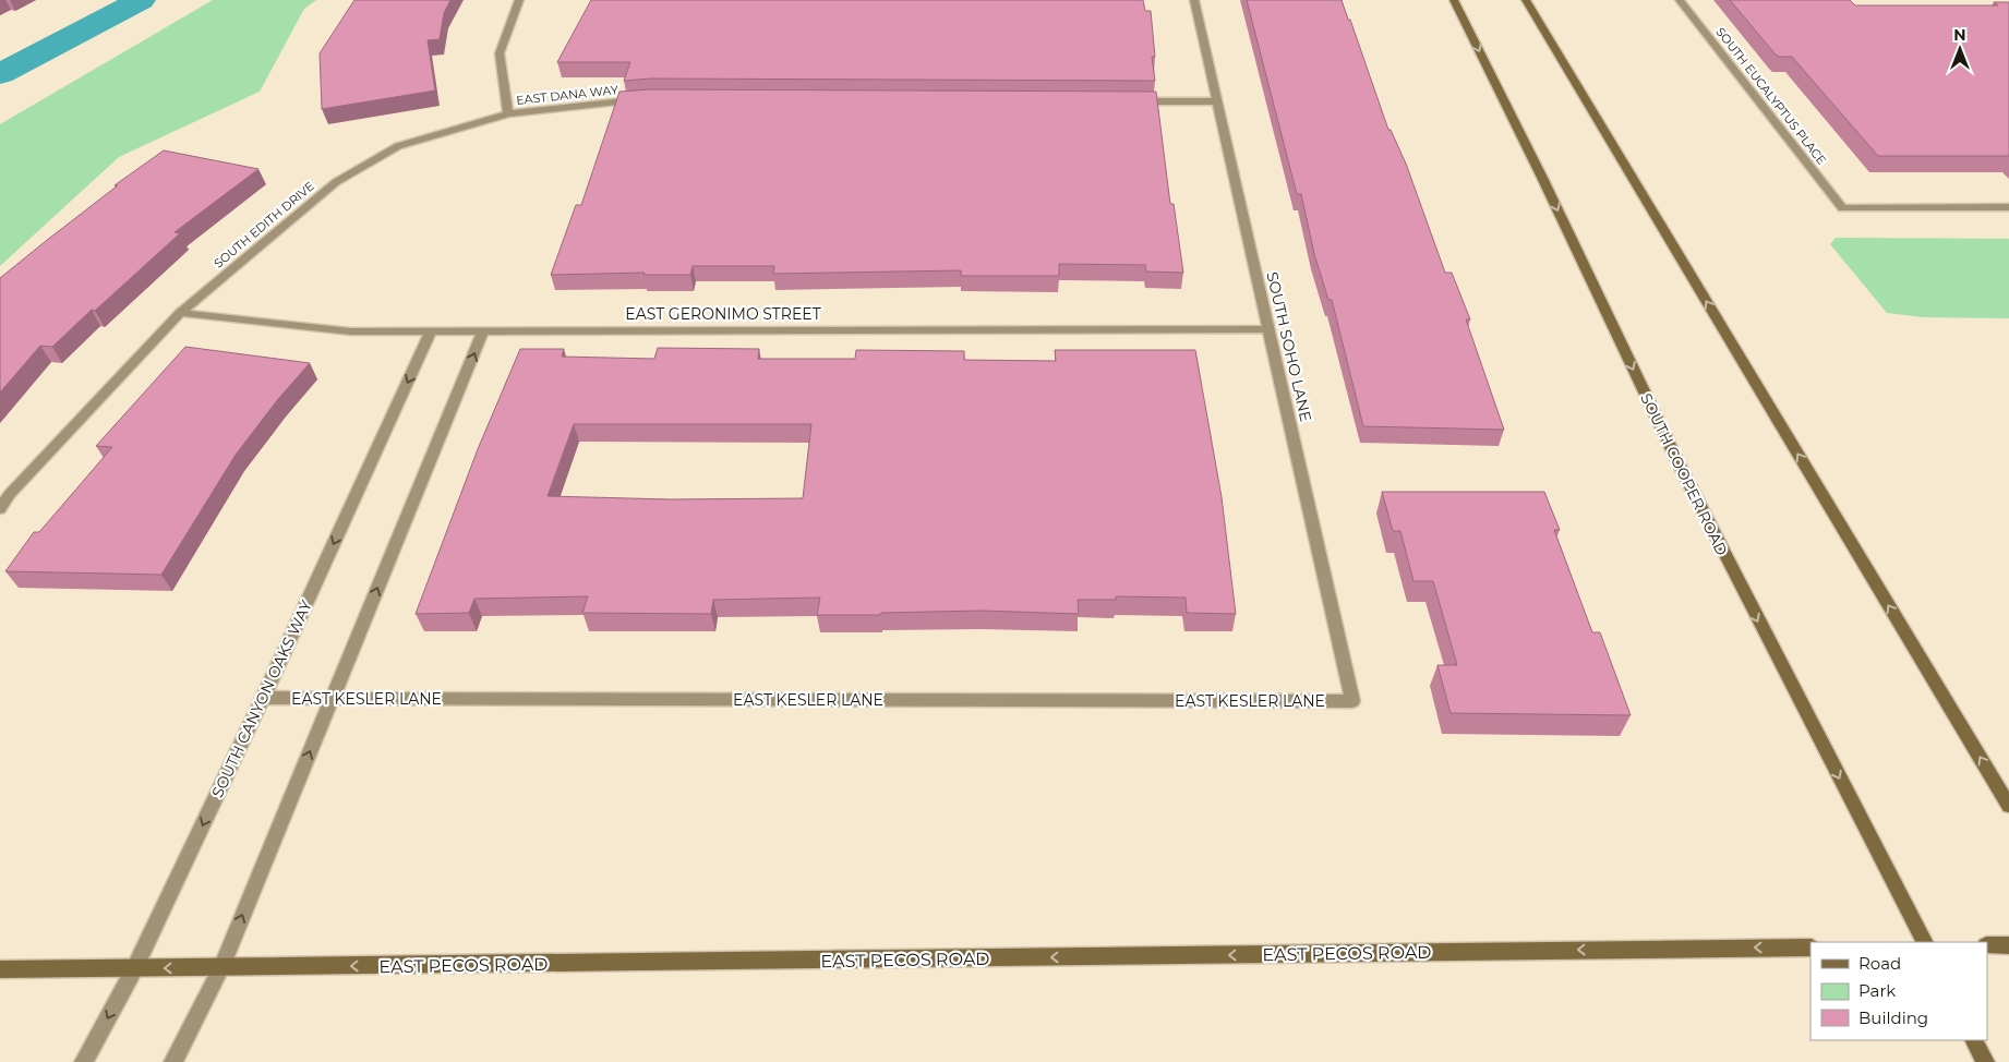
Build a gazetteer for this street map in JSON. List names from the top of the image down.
{
  "streets": {
    "main road": ["SOUTH COOPER ROAD", "EAST PECOS ROAD"],
    "street": [
      "EAST DANA WAY",
      "SOUTH EUCALYPTUS PLACE",
      "SOUTH EDITH DRIVE",
      "EAST GERONIMO STREET",
      "SOUTH SOHO LANE",
      "SOUTH CANYON OAKS WAY",
      "EAST KESLER LANE"
    ]
  },
  "crossings": [
    ["EAST DANA WAY", "SOUTH EDITH DRIVE"],
    ["SOUTH EDITH DRIVE", "EAST GERONIMO STREET"],
    ["EAST GERONIMO STREET", "SOUTH SOHO LANE"],
    ["EAST GERONIMO STREET", "SOUTH CANYON OAKS WAY"],
    ["SOUTH SOHO LANE", "EAST KESLER LANE"],
    ["SOUTH CANYON OAKS WAY", "EAST KESLER LANE"],
    ["SOUTH CANYON OAKS WAY", "EAST PECOS ROAD"]
  ],
  "one_way": ["EAST PECOS ROAD"],
  "legend": ["Road", "Park", "Building"],
  "north": "top"
}
